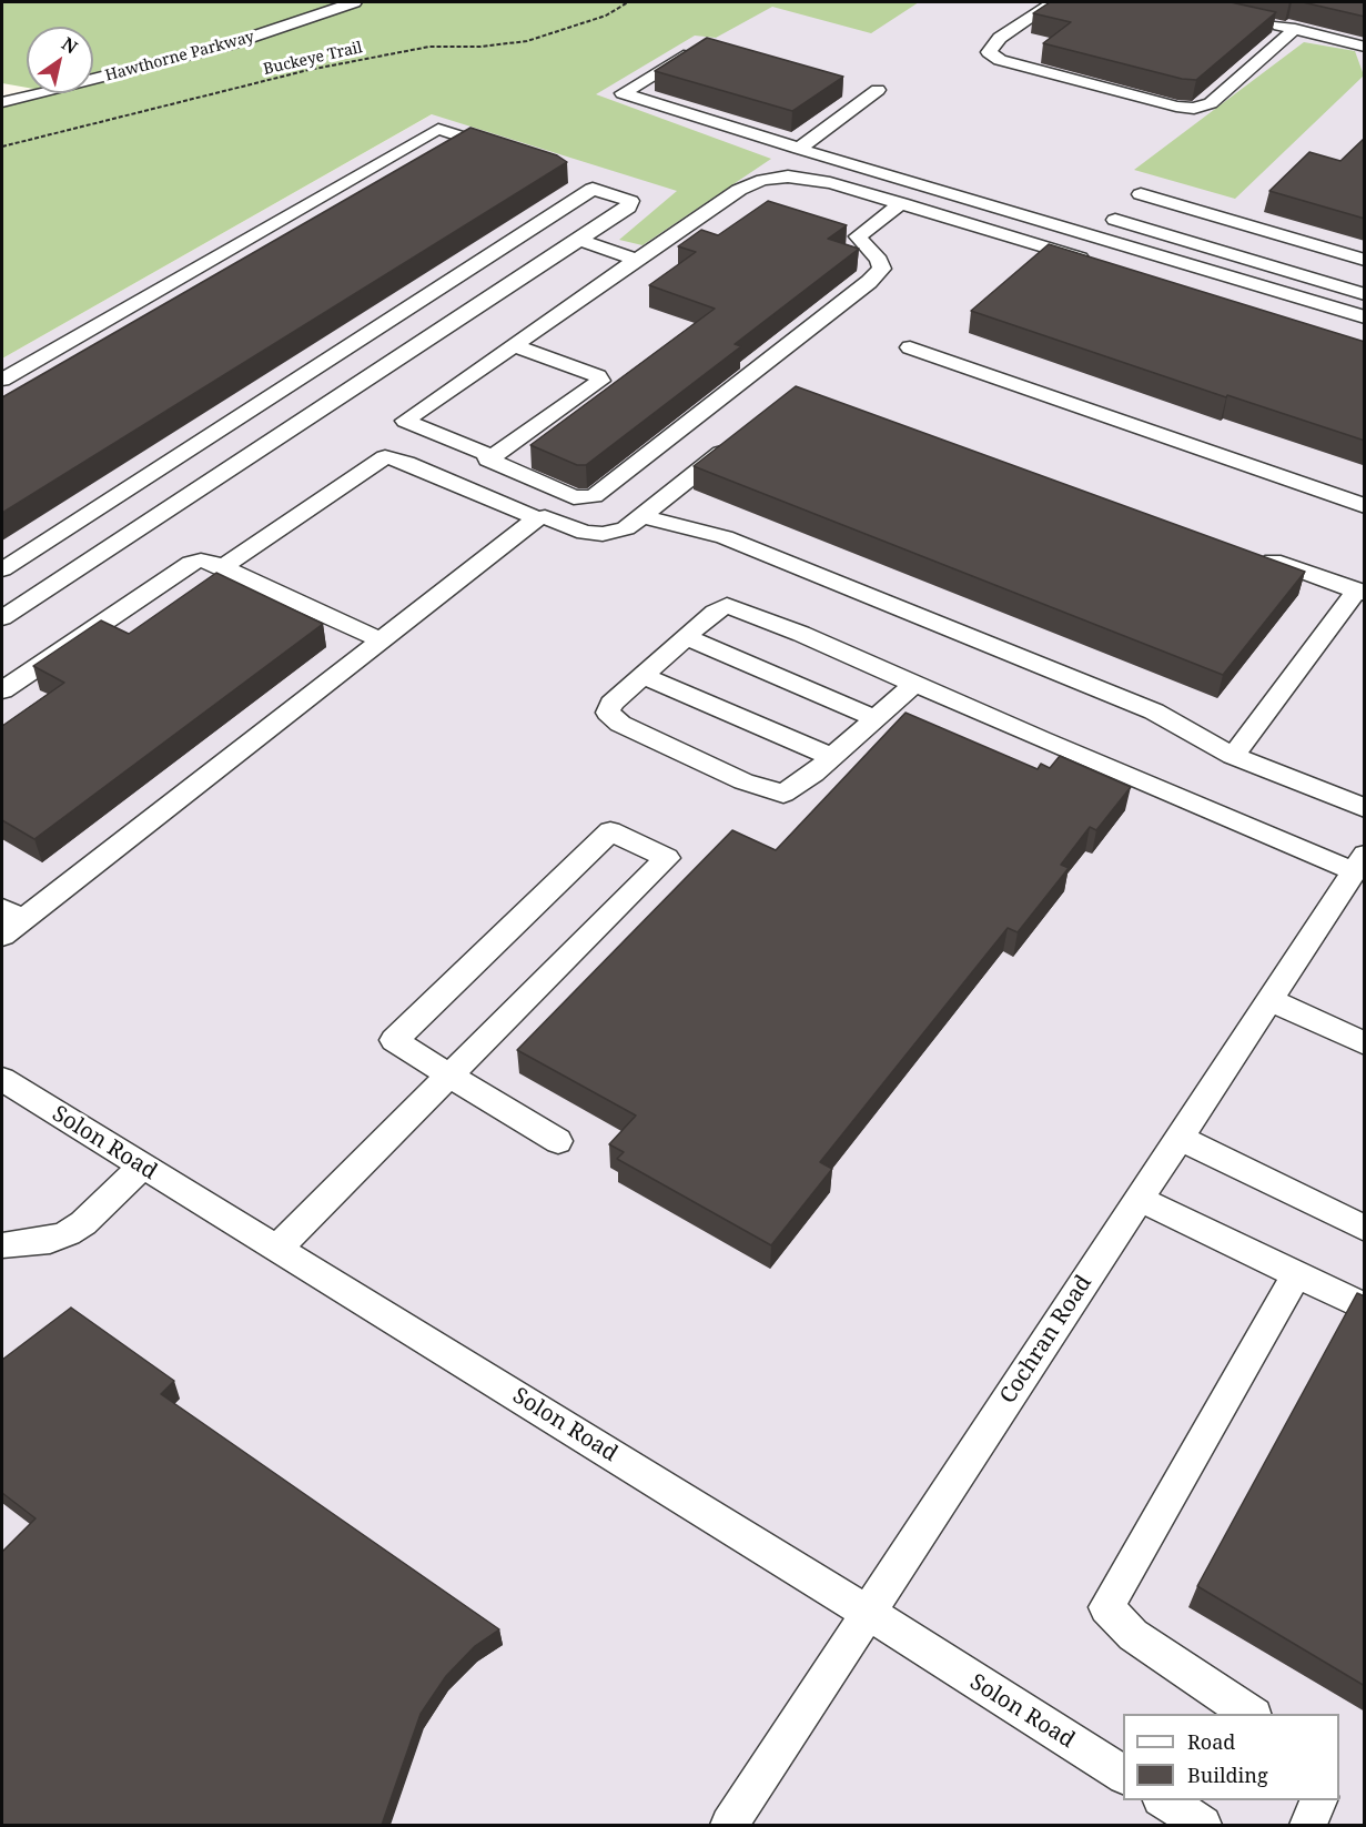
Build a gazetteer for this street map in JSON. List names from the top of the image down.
{
  "streets": {
    "street": ["Hawthorne Parkway", "Solon Road", "Cochran Road"],
    "path": ["Buckeye Trail"]
  },
  "crossings": [
    ["Solon Road", "Cochran Road"]
  ],
  "legend": ["Road", "Building"],
  "north": "top right"
}
